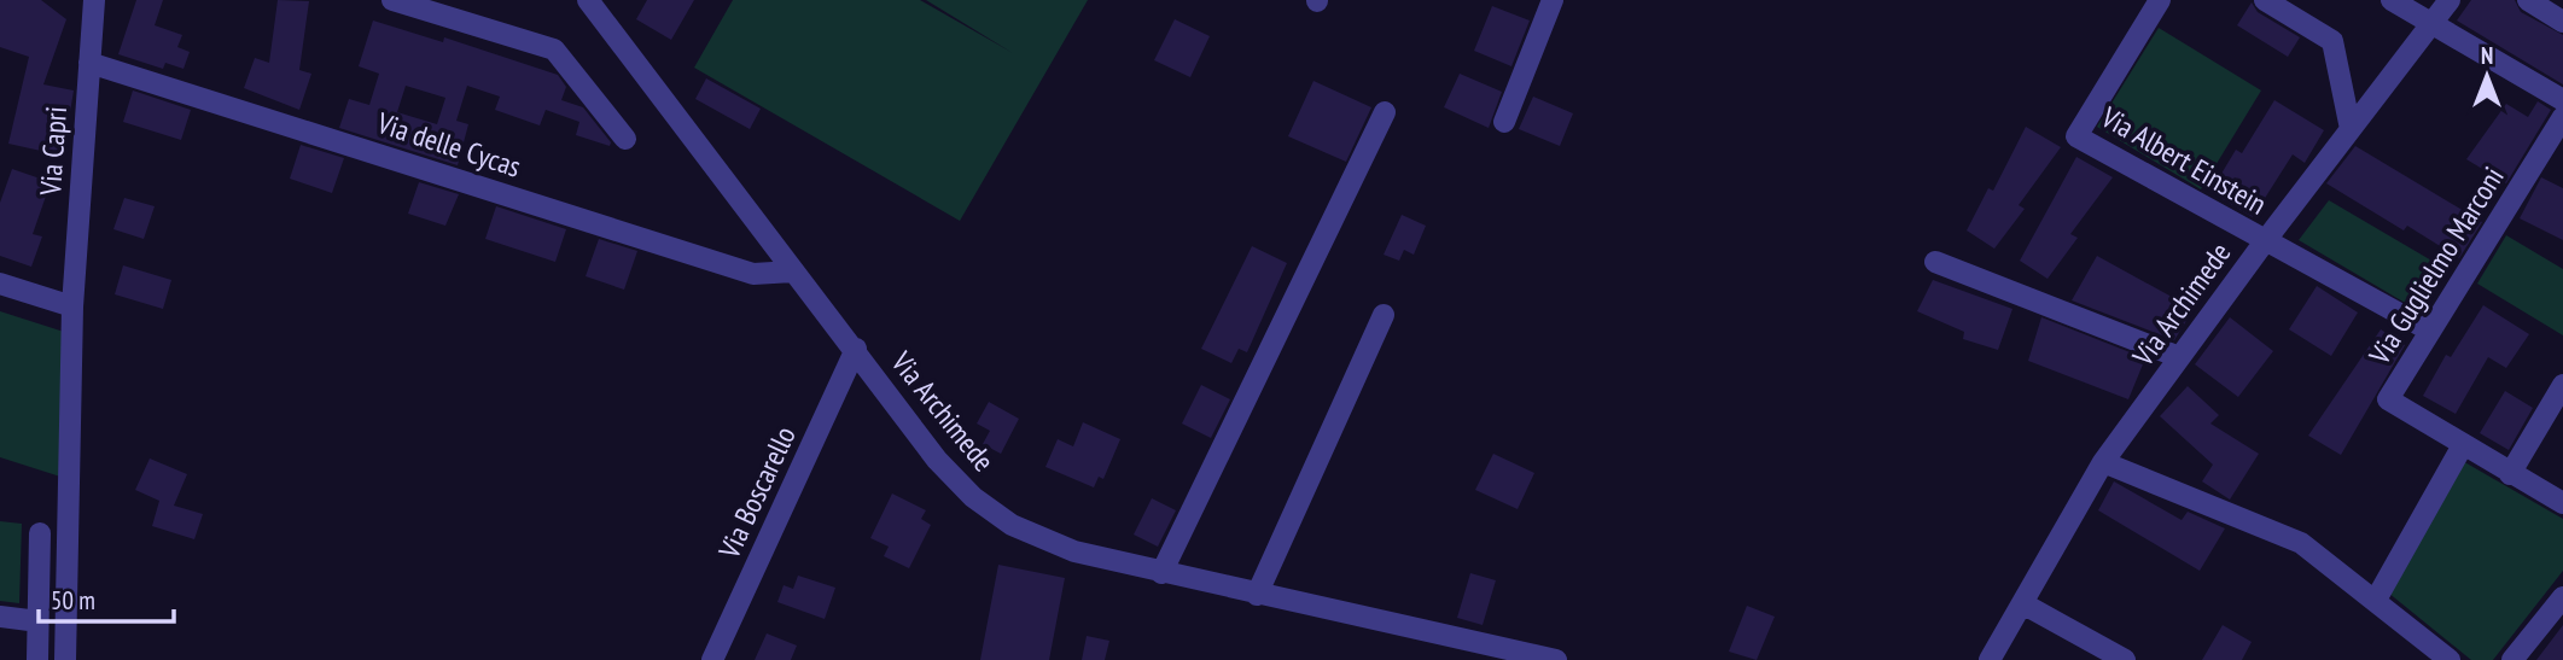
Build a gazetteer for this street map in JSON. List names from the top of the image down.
{
  "streets": {
    "street": [
      "Via delle Cycas",
      "Via Capri",
      "Via Albert Einstein",
      "Via Guglielmo Marconi",
      "Via Archimede",
      "Via Boscarello"
    ]
  },
  "crossings": [
    ["Via delle Cycas", "Via Capri"],
    ["Via delle Cycas", "Via Archimede"],
    ["Via Albert Einstein", "Via Archimede"],
    ["Via Archimede", "Via Boscarello"]
  ],
  "scale_bar": "50 m",
  "north": "top"
}
